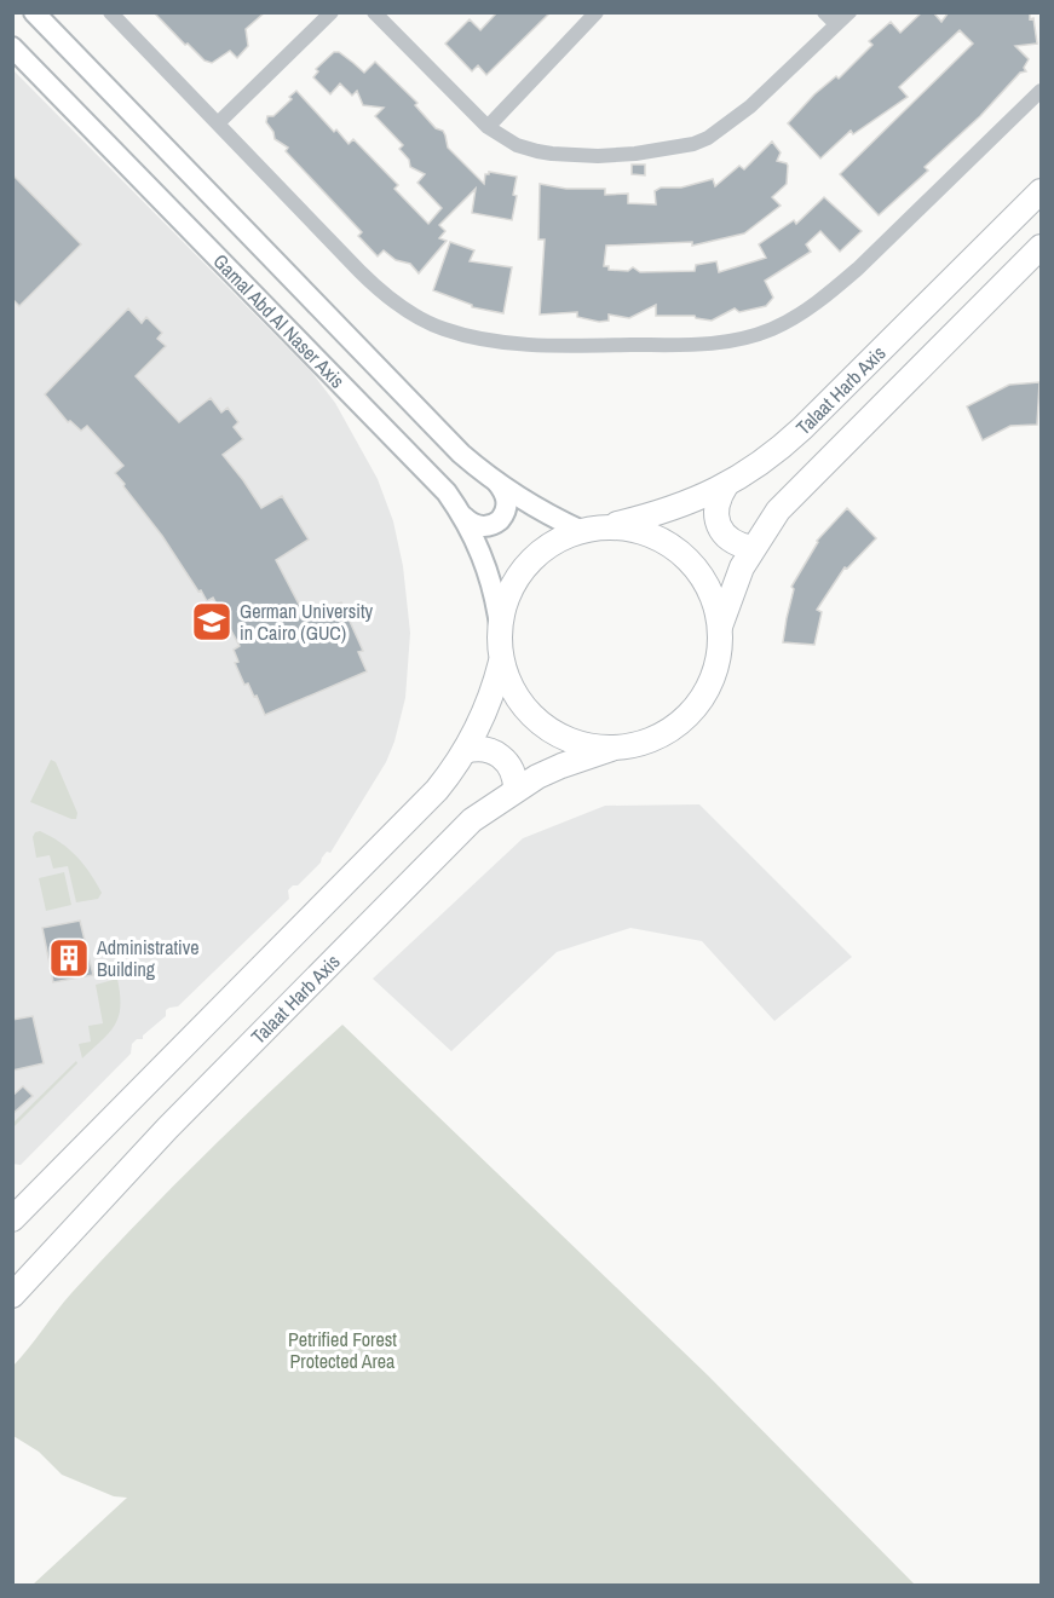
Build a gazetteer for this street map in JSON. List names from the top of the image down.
{
  "streets": {
    "main road": ["Gamal Abd Al Naser Axis", "Talaat Harb Axis"]
  },
  "crossings": [
    ["Gamal Abd Al Naser Axis", "Talaat Harb Axis"]
  ],
  "parks": ["Petrified Forest Protected Area"],
  "places": {
    "school or university": ["German University in Cairo (GUC)"],
    "building": ["Administrative Building"]
  }
}
